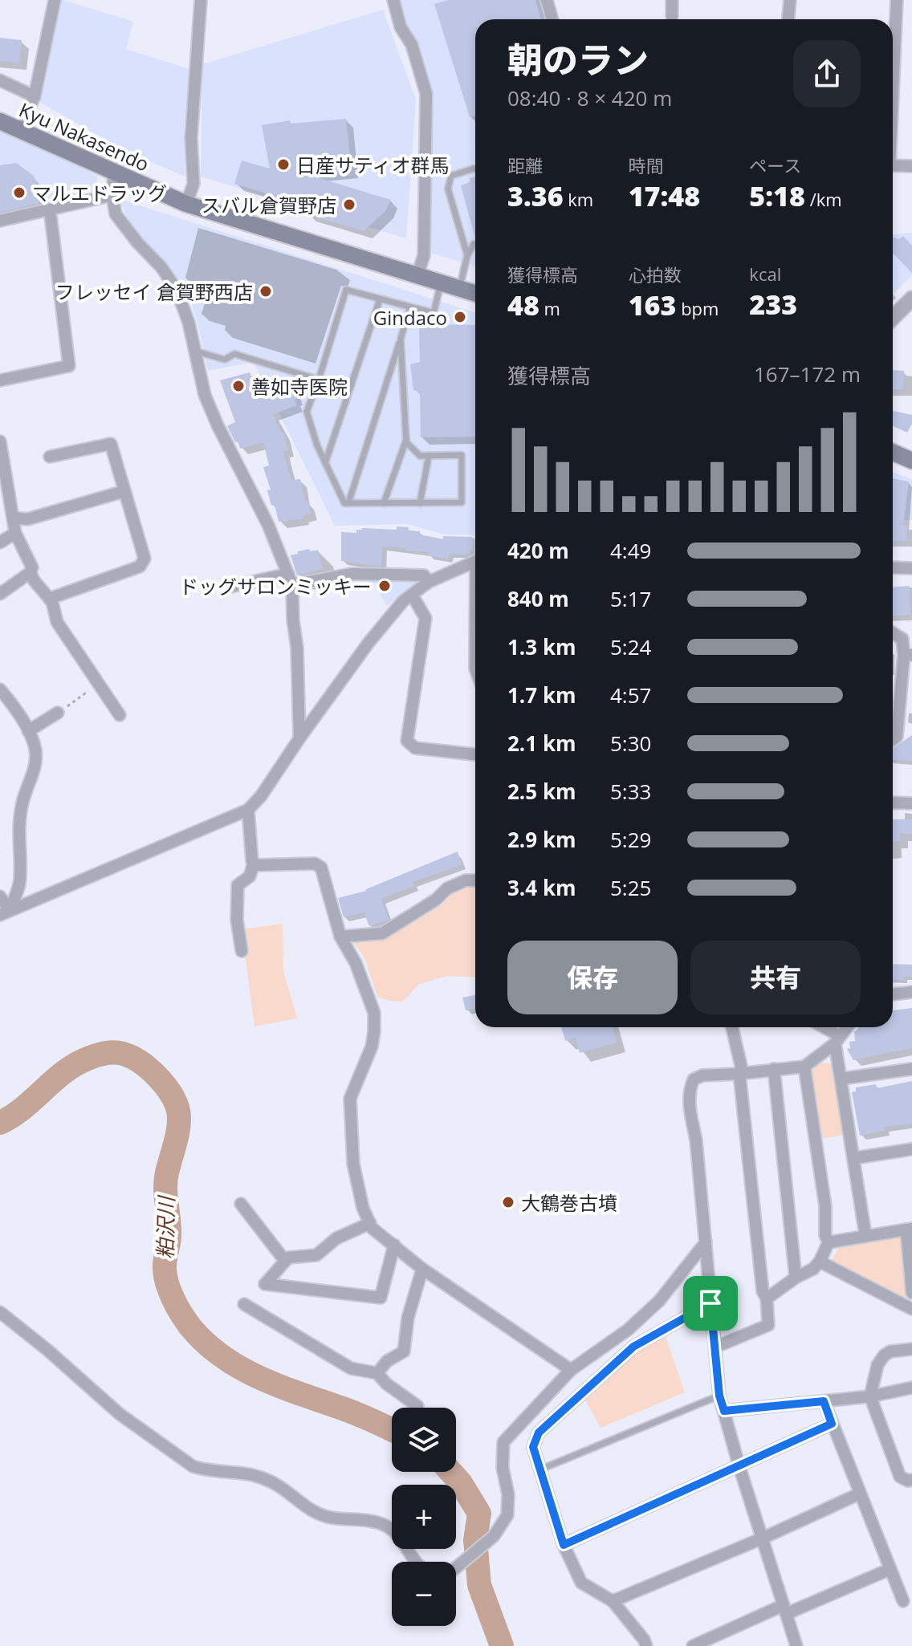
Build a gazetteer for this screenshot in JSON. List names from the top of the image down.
{
  "streets": {
    "main road": ["Kyu Nakasendo"]
  },
  "water": ["粕沢川"],
  "places": [
    "日産サティオ群馬",
    "マルエドラッグ",
    "スバル倉賀野店",
    "フレッセイ 倉賀野西店",
    "Gindaco",
    "善如寺医院",
    "ドッグサロンミッキー",
    "大鶴巻古墳"
  ],
  "page": {
    "heading": ["朝のラン", "08:40 · 8 × 420 m"],
    "stats": [
      ["距離", "3.36 km"],
      ["時間", "17:48"],
      ["ペース", "5:18 /km"],
      ["獲得標高", "48 m"],
      ["心拍数", "163 bpm"],
      ["kcal", "233"]
    ],
    "chart": ["獲得標高", "167–172 m"],
    "list": [
      {
        "name": "420 m",
        "note": "4:49"
      },
      {
        "name": "840 m",
        "note": "5:17"
      },
      {
        "name": "1.3 km",
        "note": "5:24"
      },
      {
        "name": "1.7 km",
        "note": "4:57"
      },
      {
        "name": "2.1 km",
        "note": "5:30"
      },
      {
        "name": "2.5 km",
        "note": "5:33"
      },
      {
        "name": "2.9 km",
        "note": "5:29"
      },
      {
        "name": "3.4 km",
        "note": "5:25"
      }
    ],
    "buttons": ["保存", "共有"],
    "map_buttons": ["+", "−"]
  }
}
